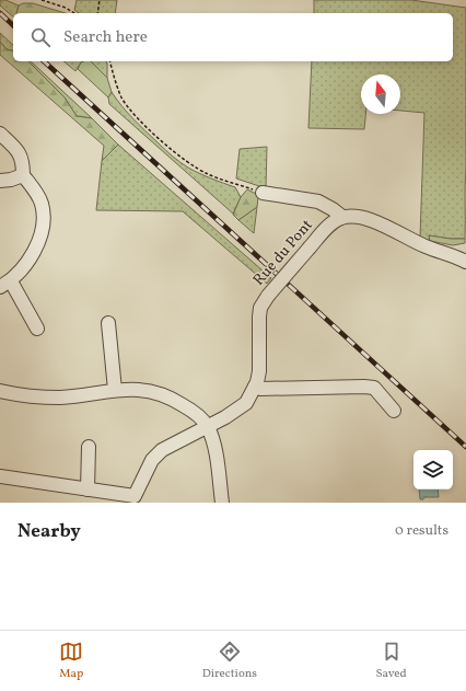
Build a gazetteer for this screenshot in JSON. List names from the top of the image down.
{
  "streets": {
    "street": ["Rue du Pont"]
  },
  "north": "top",
  "page": {
    "search": "Search here",
    "heading": ["Nearby", "0 results"],
    "nav": ["Map", "Directions", "Saved"]
  }
}
